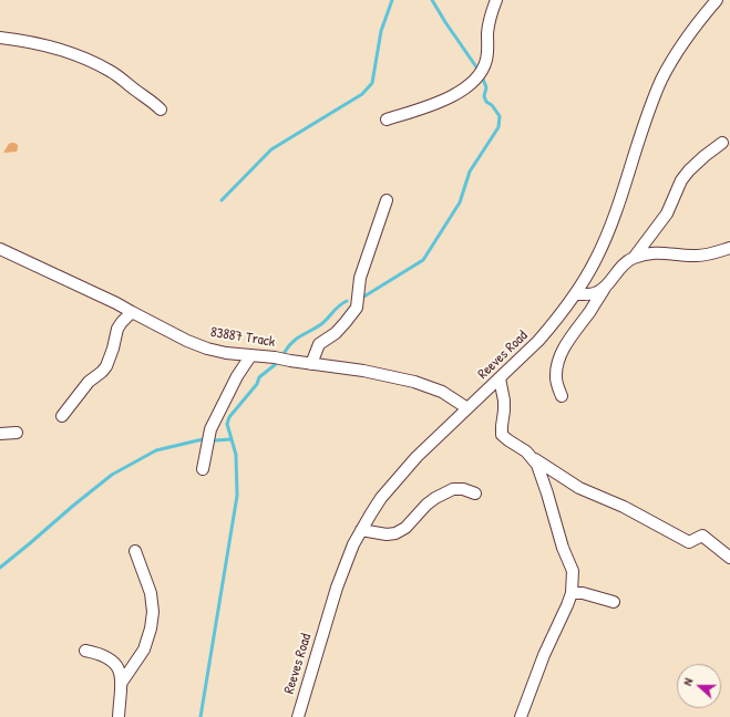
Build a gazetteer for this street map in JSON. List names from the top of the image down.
{
  "streets": {
    "street": ["83887 Track", "Reeves Road"]
  },
  "crossings": [
    ["83887 Track", "Reeves Road"]
  ],
  "north": "left"
}
